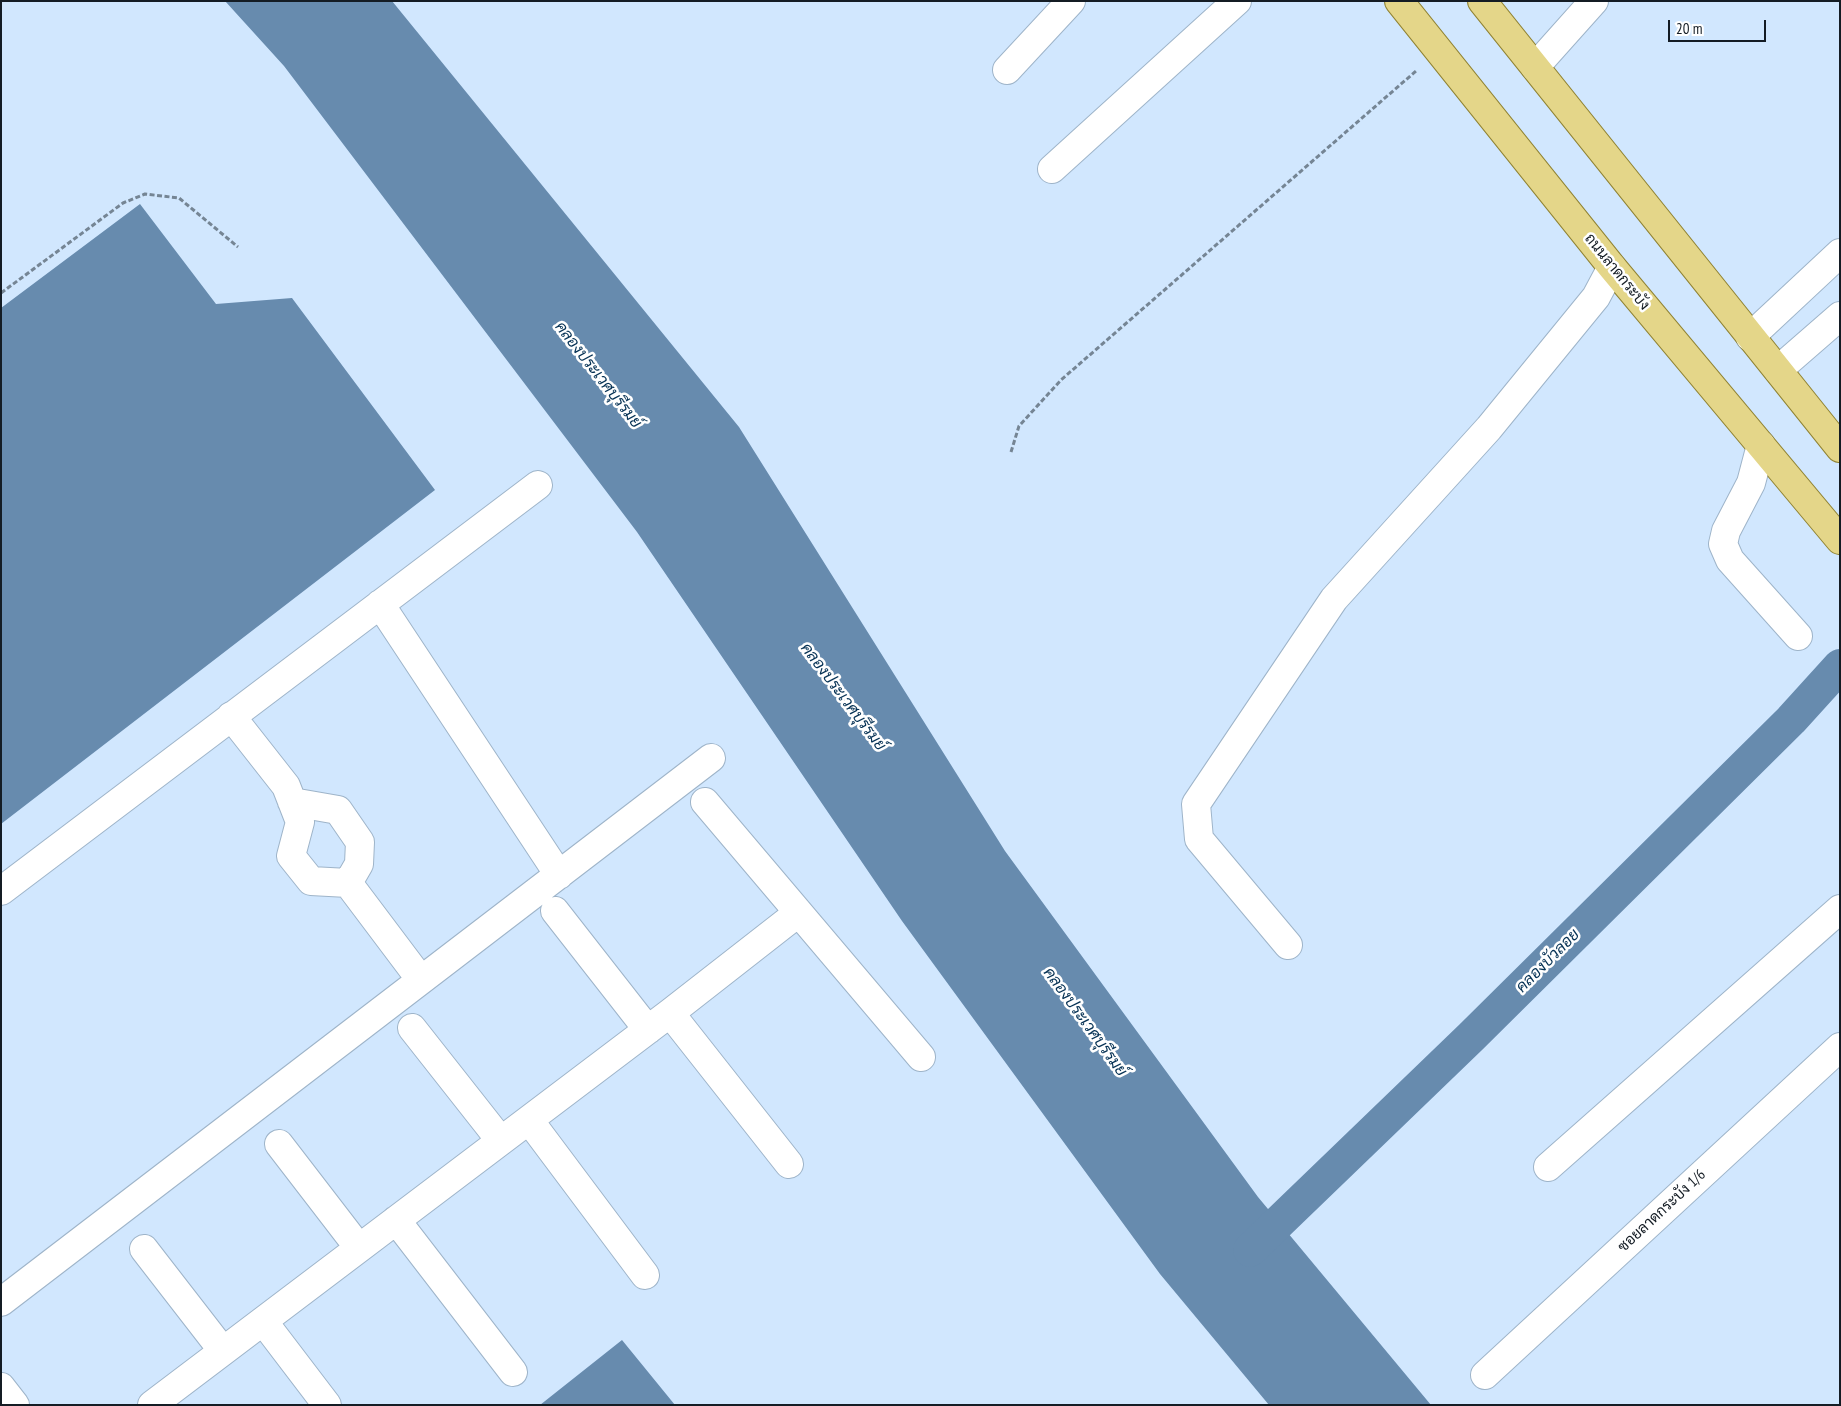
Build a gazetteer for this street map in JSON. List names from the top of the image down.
{
  "streets": {
    "main road": ["ถนนลาดกระบัง"],
    "street": ["ซอยลาดกระบัง 1/6"]
  },
  "water": ["คลองประเวศบุรีรมย์", "คลองบัวลอย"],
  "scale_bar": "20 m"
}
